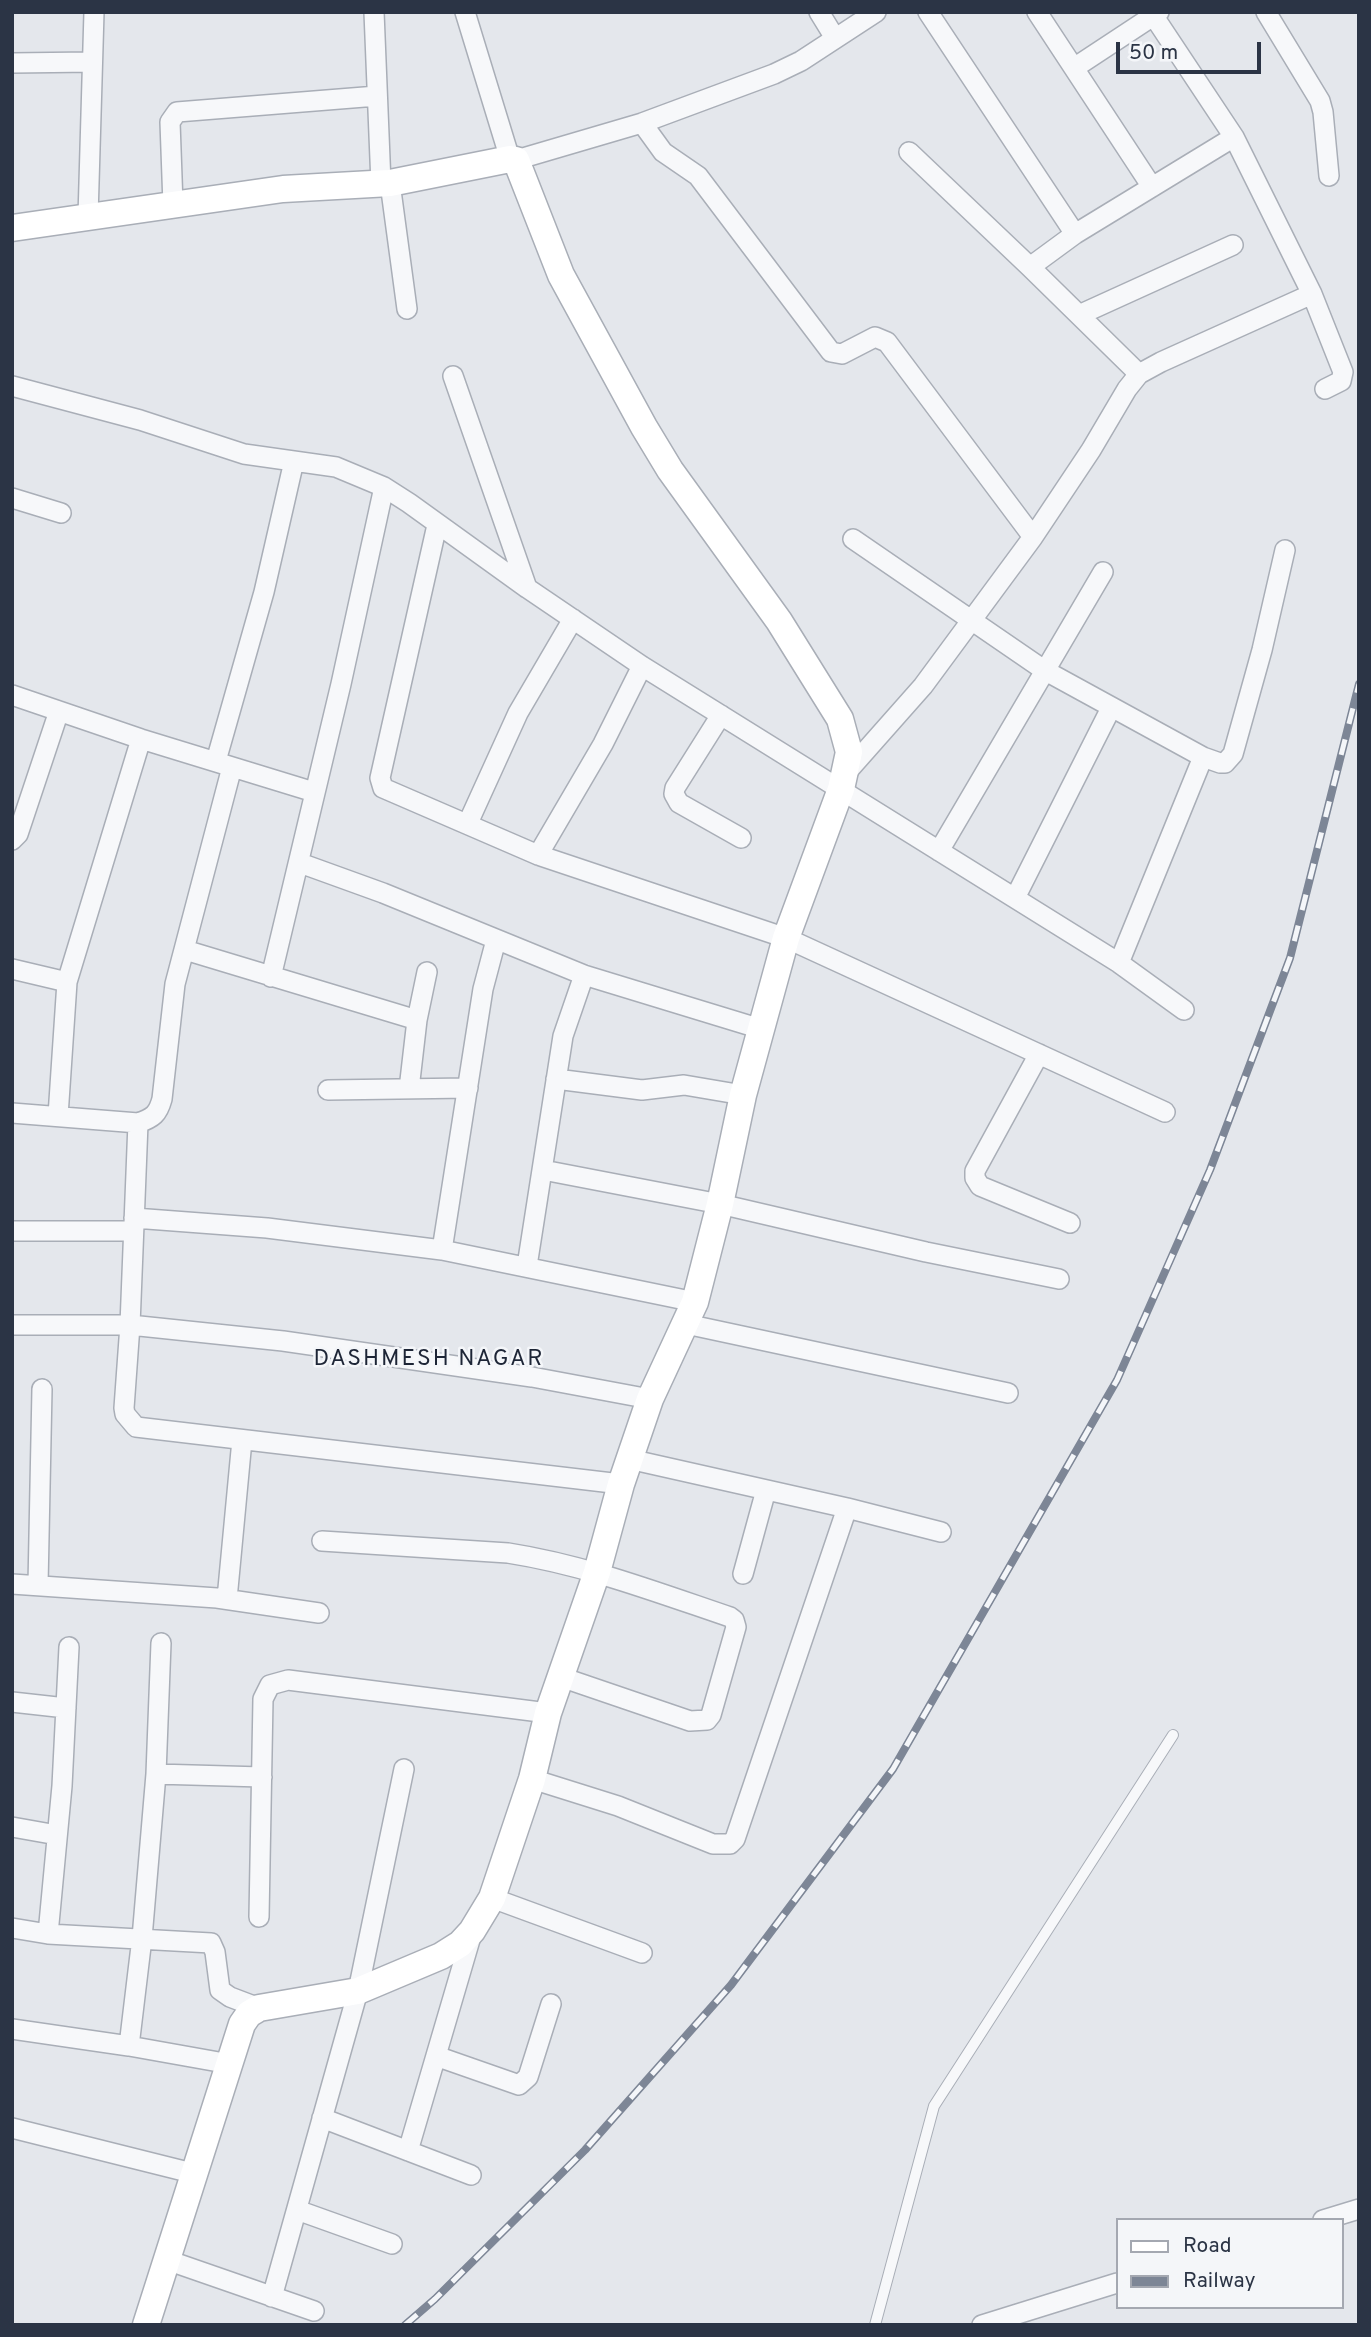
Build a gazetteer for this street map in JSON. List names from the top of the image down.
{
  "districts": ["DASHMESH NAGAR"],
  "legend": ["Road", "Railway"],
  "scale_bar": "50 m"
}
